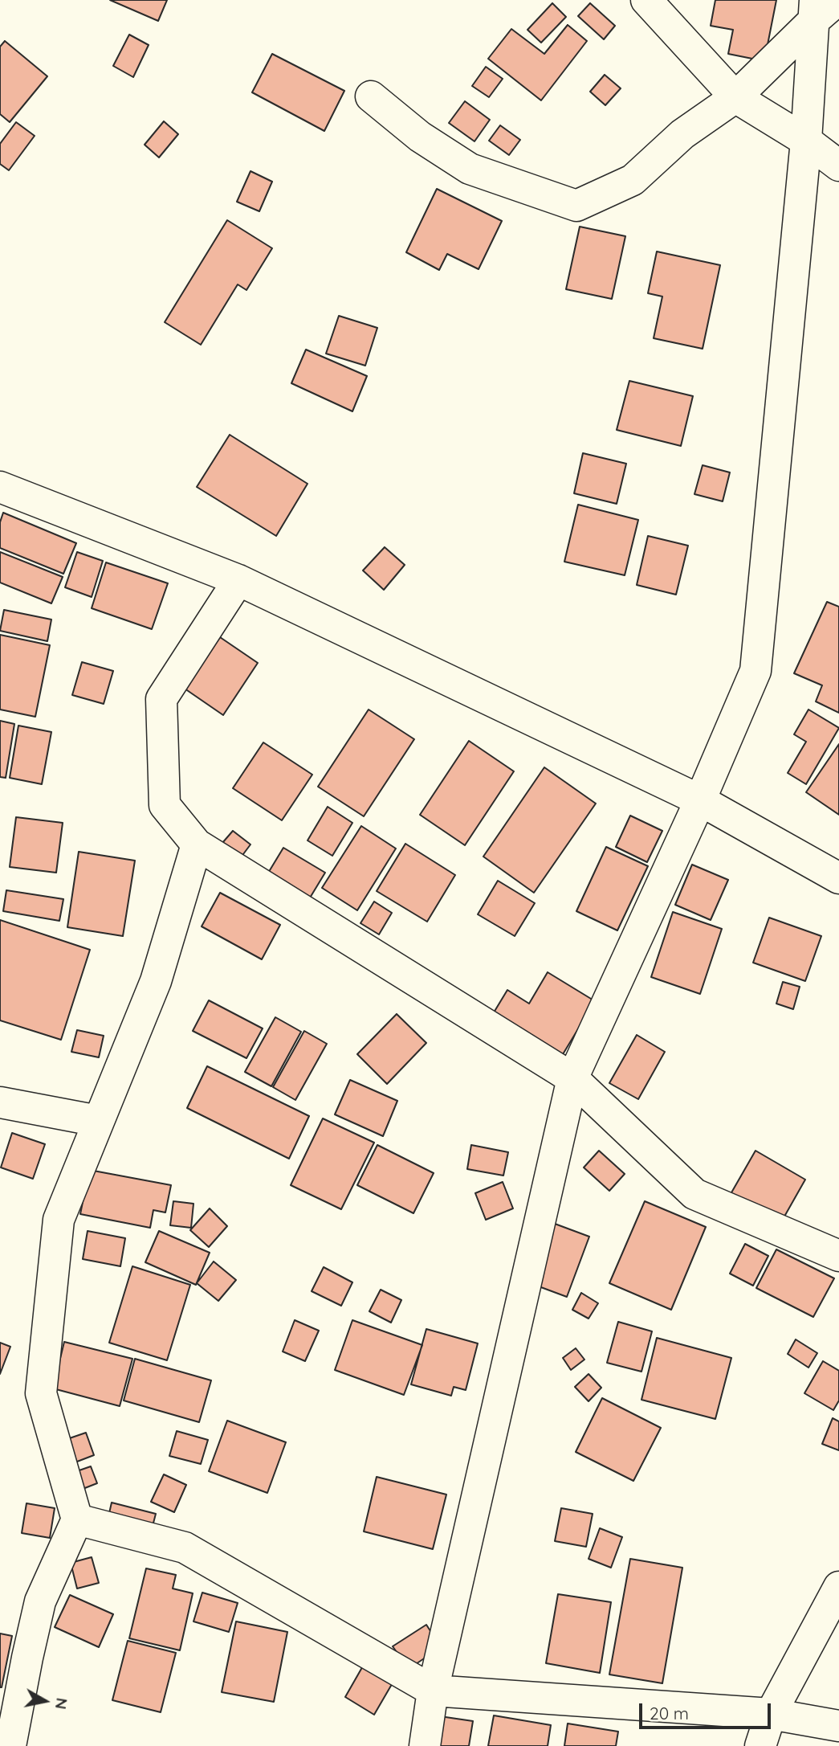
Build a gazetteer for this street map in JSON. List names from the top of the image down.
{
  "scale_bar": "20 m",
  "north": "right"
}
